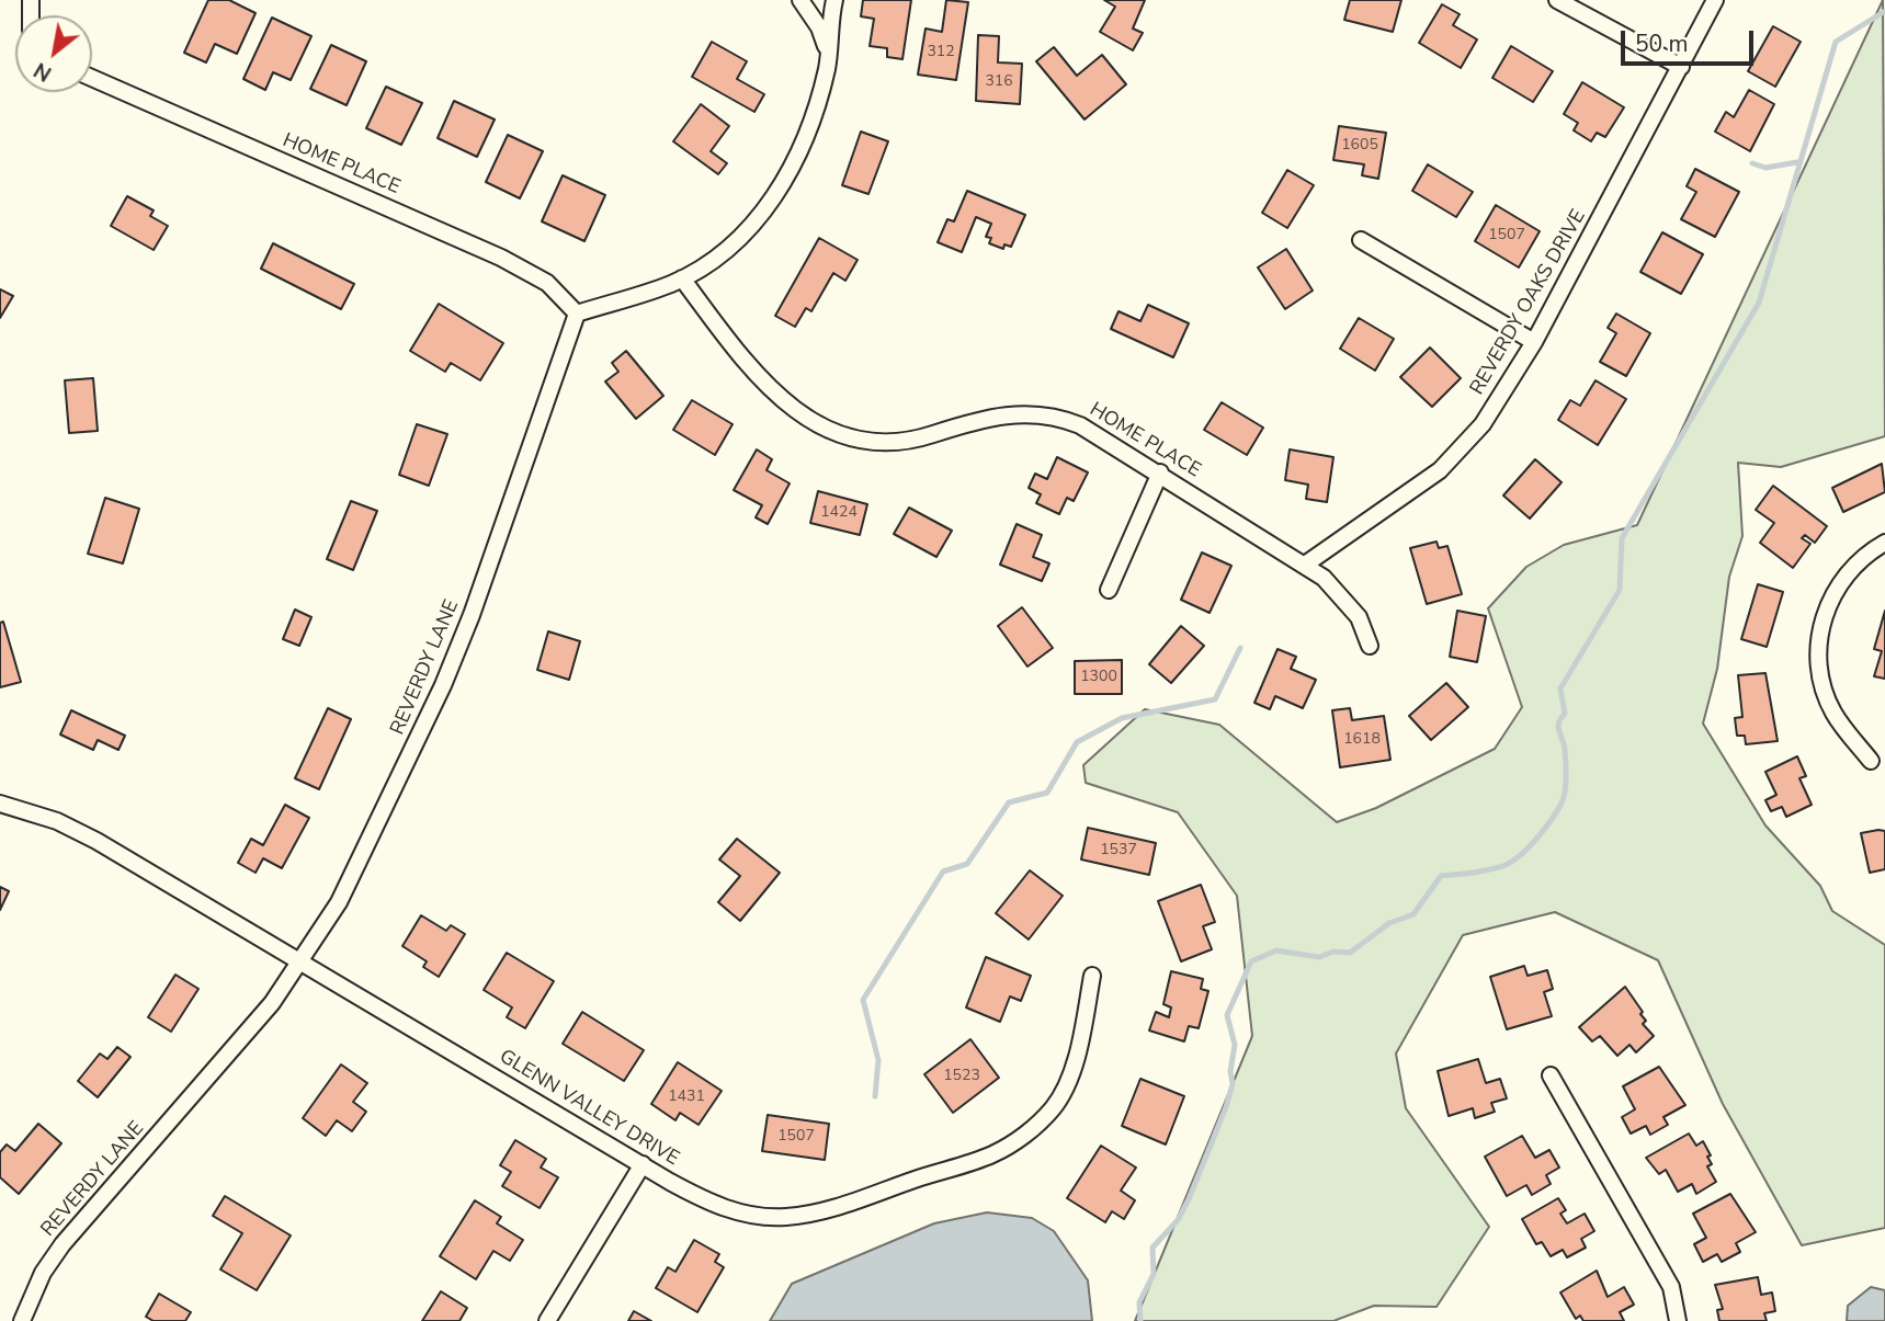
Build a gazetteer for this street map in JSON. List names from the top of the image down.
{
  "streets": {
    "street": [
      "HOME PLACE",
      "REVERDY OAKS DRIVE",
      "REVERDY LANE",
      "GLENN VALLEY DRIVE"
    ]
  },
  "crossings": [
    ["HOME PLACE", "REVERDY OAKS DRIVE"],
    ["HOME PLACE", "REVERDY LANE"],
    ["REVERDY LANE", "GLENN VALLEY DRIVE"]
  ],
  "house_numbers": [
    "312",
    "316",
    "1605",
    "1507",
    "1424",
    "1300",
    "1618",
    "1537",
    "1523",
    "1431",
    "1507"
  ],
  "scale_bar": "50 m",
  "north": "bottom left"
}
